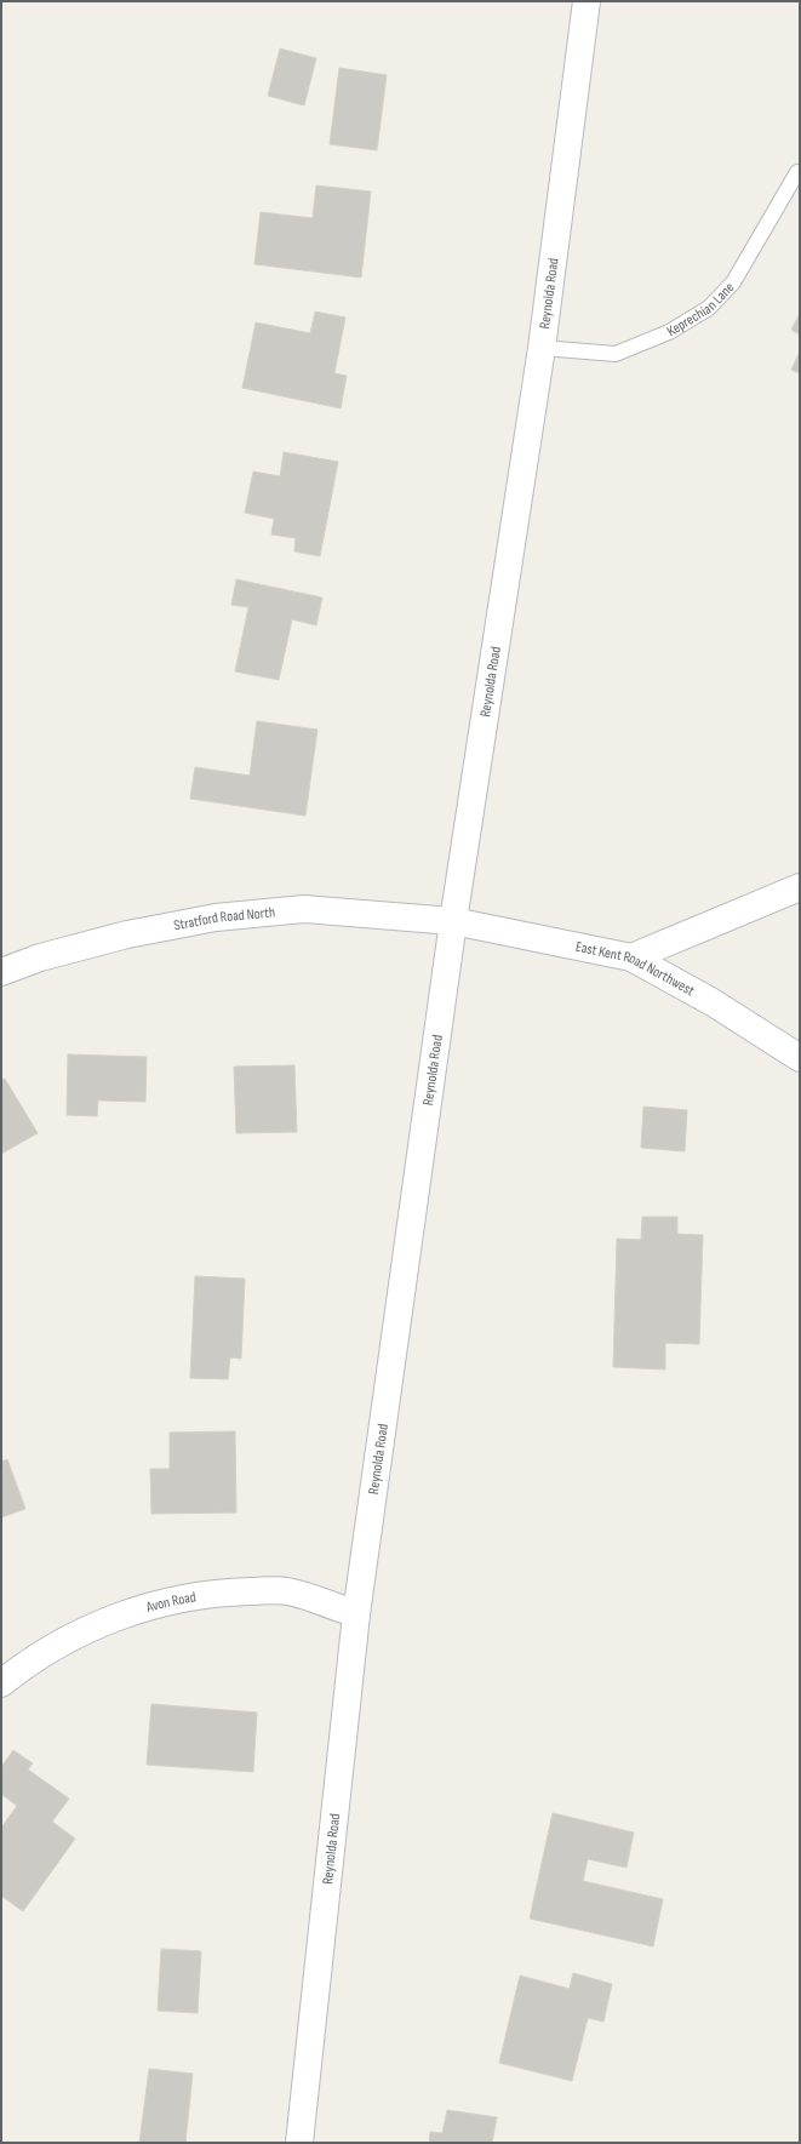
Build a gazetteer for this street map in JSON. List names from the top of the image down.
{
  "streets": {
    "main road": [
      "Reynolda Road",
      "Stratford Road North",
      "East Kent Road Northwest",
      "Avon Road"
    ],
    "lane": ["Keprechian Lane"]
  },
  "crossings": [
    ["Reynolda Road", "Keprechian Lane"],
    ["Reynolda Road", "Stratford Road North"],
    ["Reynolda Road", "East Kent Road Northwest"],
    ["Reynolda Road", "Avon Road"],
    ["Stratford Road North", "East Kent Road Northwest"]
  ]
}
